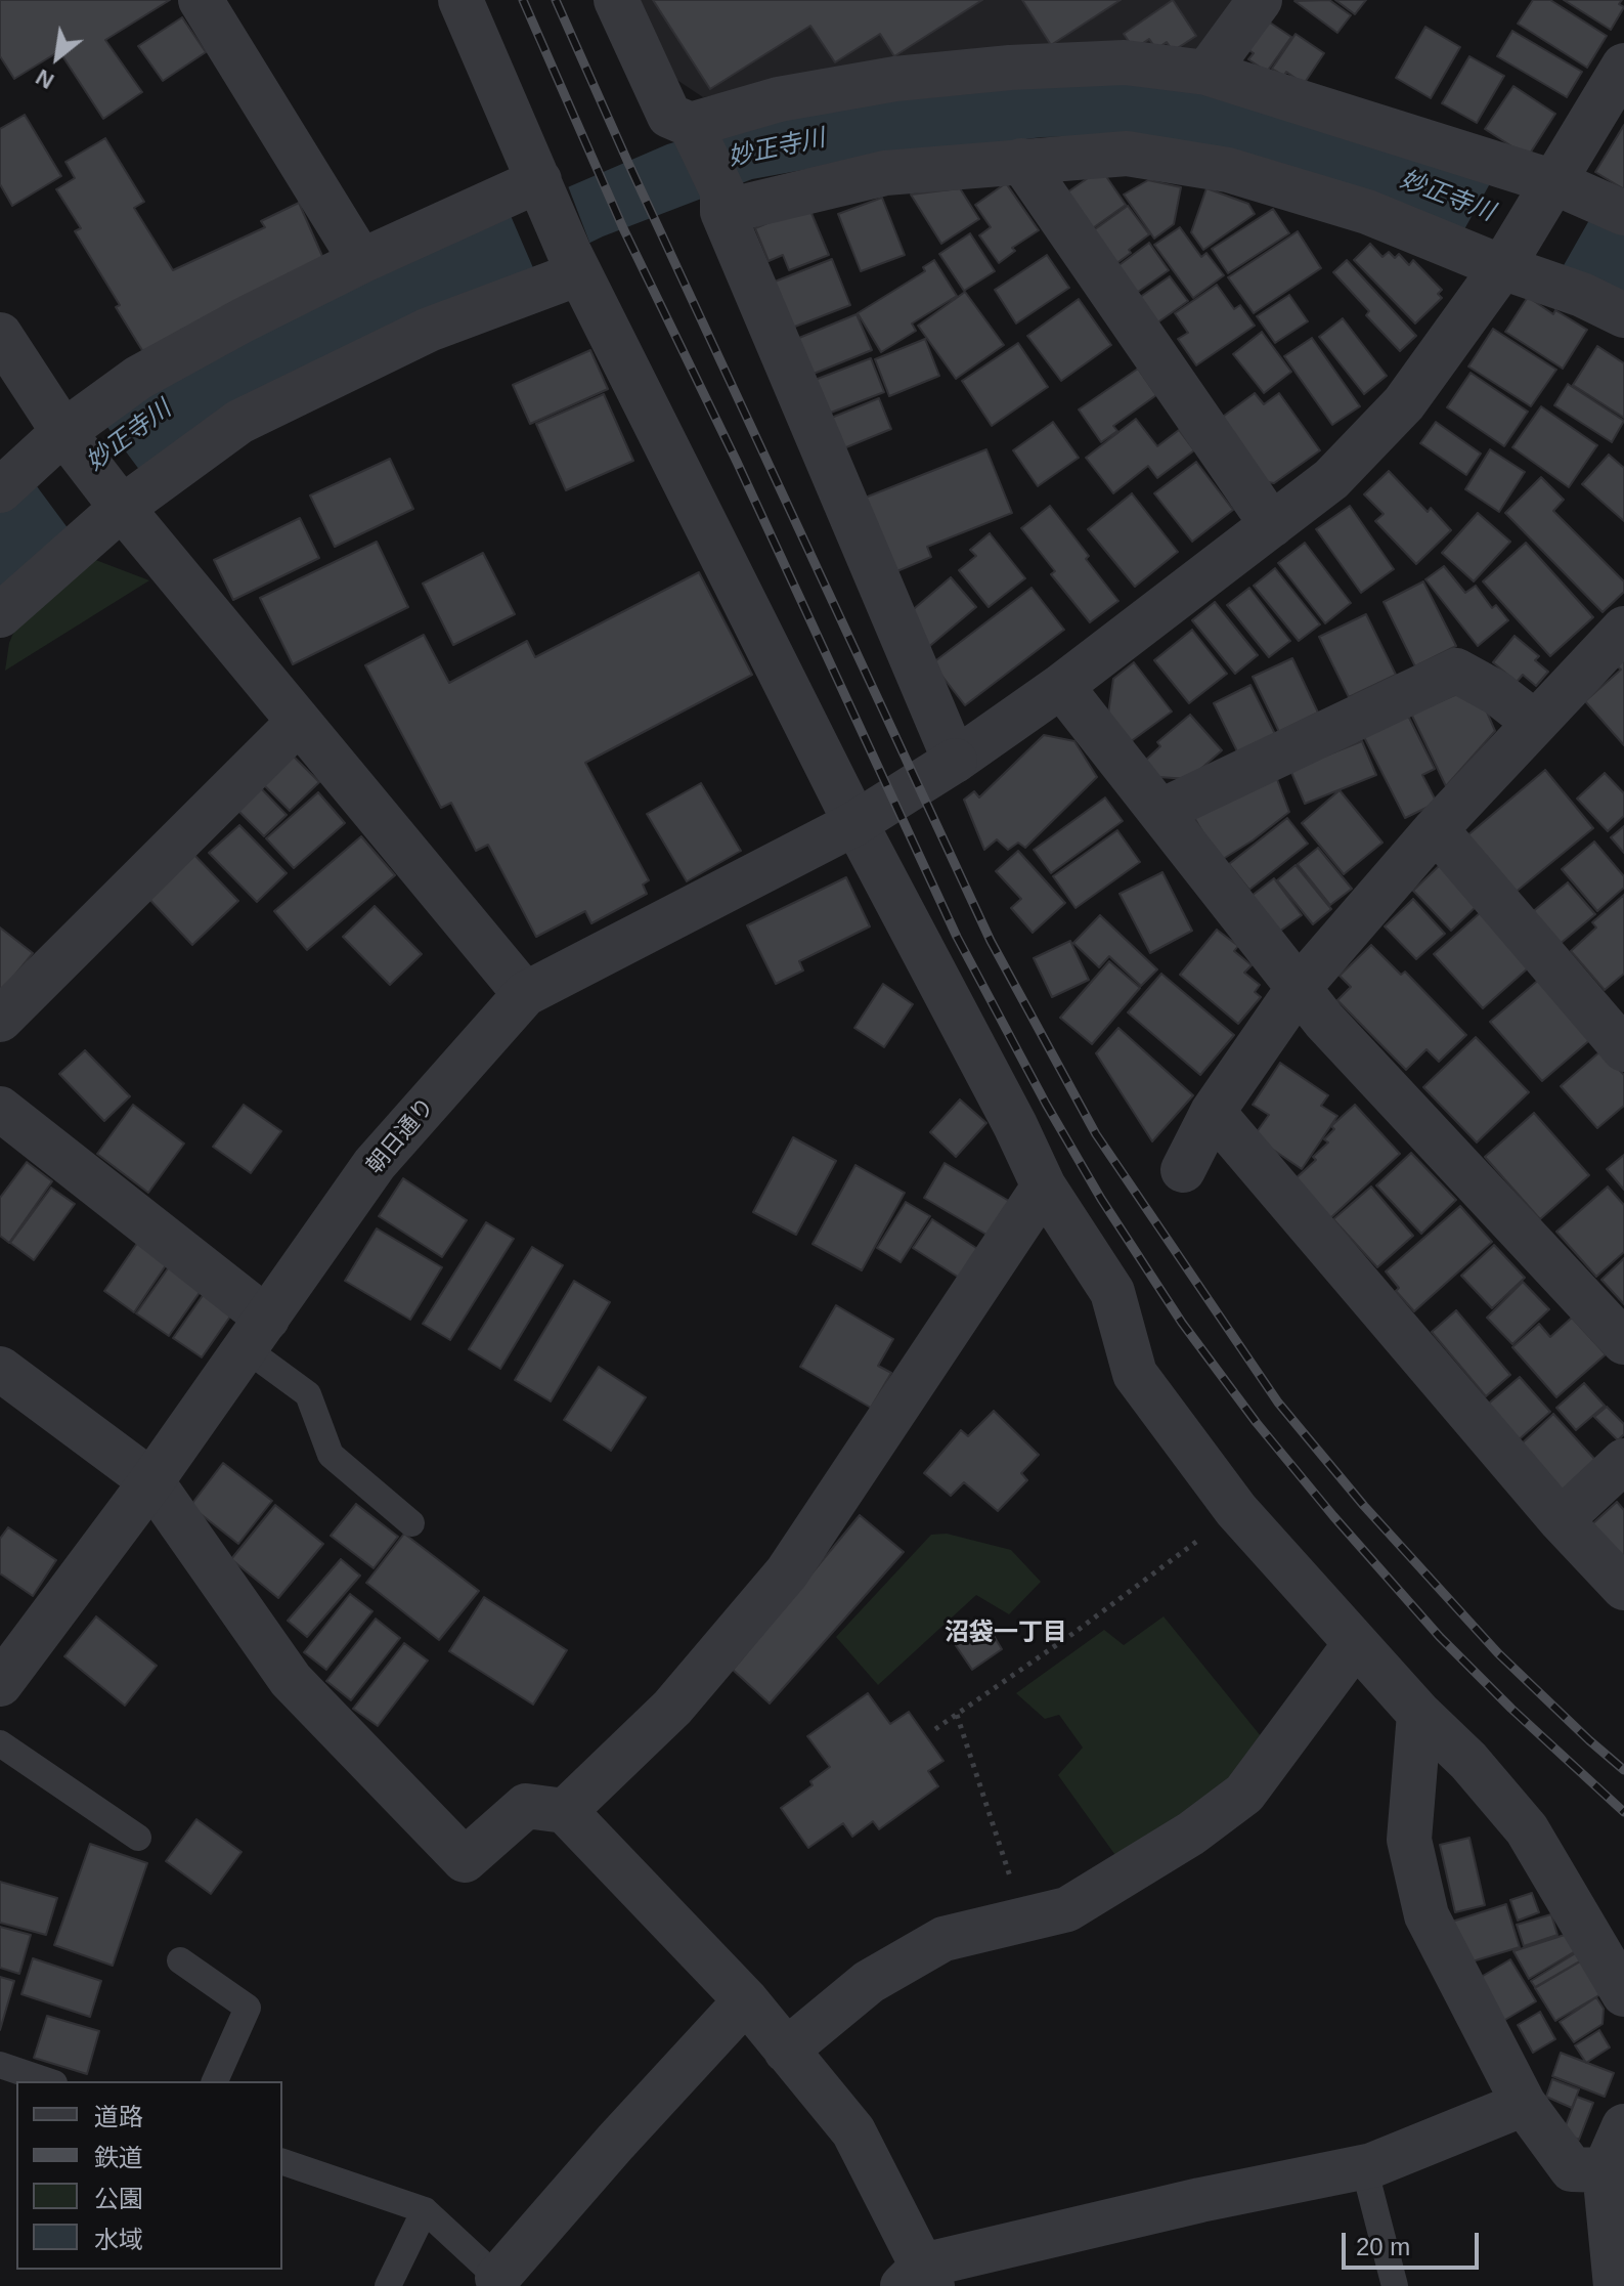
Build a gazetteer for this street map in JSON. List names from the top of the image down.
{
  "streets": {
    "street": ["朝日通り"]
  },
  "districts": ["沼袋一丁目"],
  "water": ["妙正寺川"],
  "legend": [
    "道路",
    "鉄道",
    "公園",
    "水域"
  ],
  "scale_bar": "20 m",
  "north": "bottom left"
}
